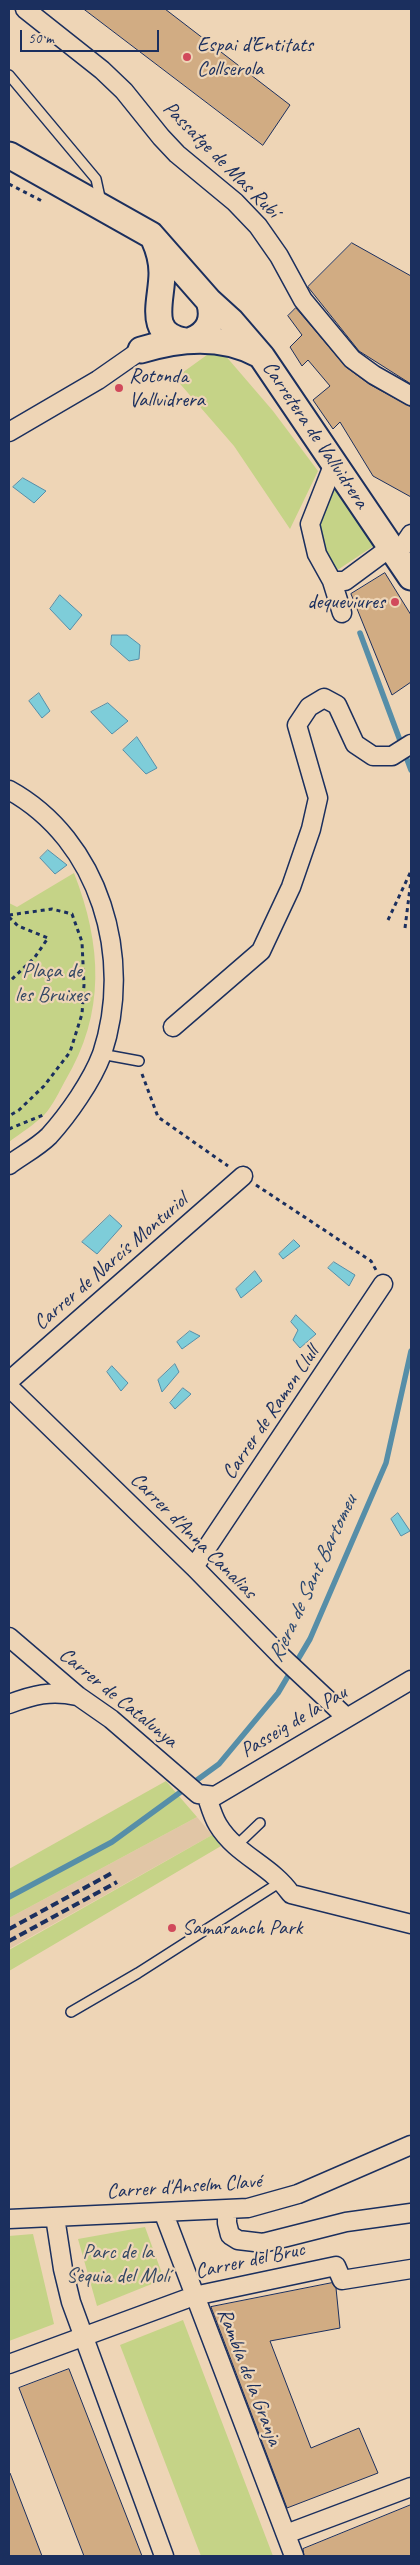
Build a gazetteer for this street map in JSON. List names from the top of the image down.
{
  "streets": {
    "main road": ["Carretera de Vallvidrera"],
    "street": [
      "Passatge de Mas Rubí",
      "Carrer de Narcís Monturiol",
      "Carrer de Ramon Llull",
      "Carrer d'Anna Canalias",
      "Carrer de Catalunya",
      "Passeig de la Pau",
      "Carrer d'Anselm Clavé",
      "Carrer del Bruc",
      "Rambla de la Granja"
    ]
  },
  "crossings": [
    ["Carrer de Ramon Llull", "Carrer d'Anna Canalias"],
    ["Carrer d'Anna Canalias", "Passeig de la Pau"],
    ["Carrer de Catalunya", "Passeig de la Pau"],
    ["Carrer d'Anselm Clavé", "Rambla de la Granja"],
    ["Carrer del Bruc", "Rambla de la Granja"]
  ],
  "water": ["Riera de Sant Bartomeu"],
  "parks": ["Plaça de les Bruixes", "Parc de la Sèquia del Molí"],
  "places": [
    "Espai d’Entitats Collserola",
    "Rotonda Vallvidrera",
    "dequeviures",
    "Samaranch Park"
  ],
  "scale_bar": "50 m"
}
